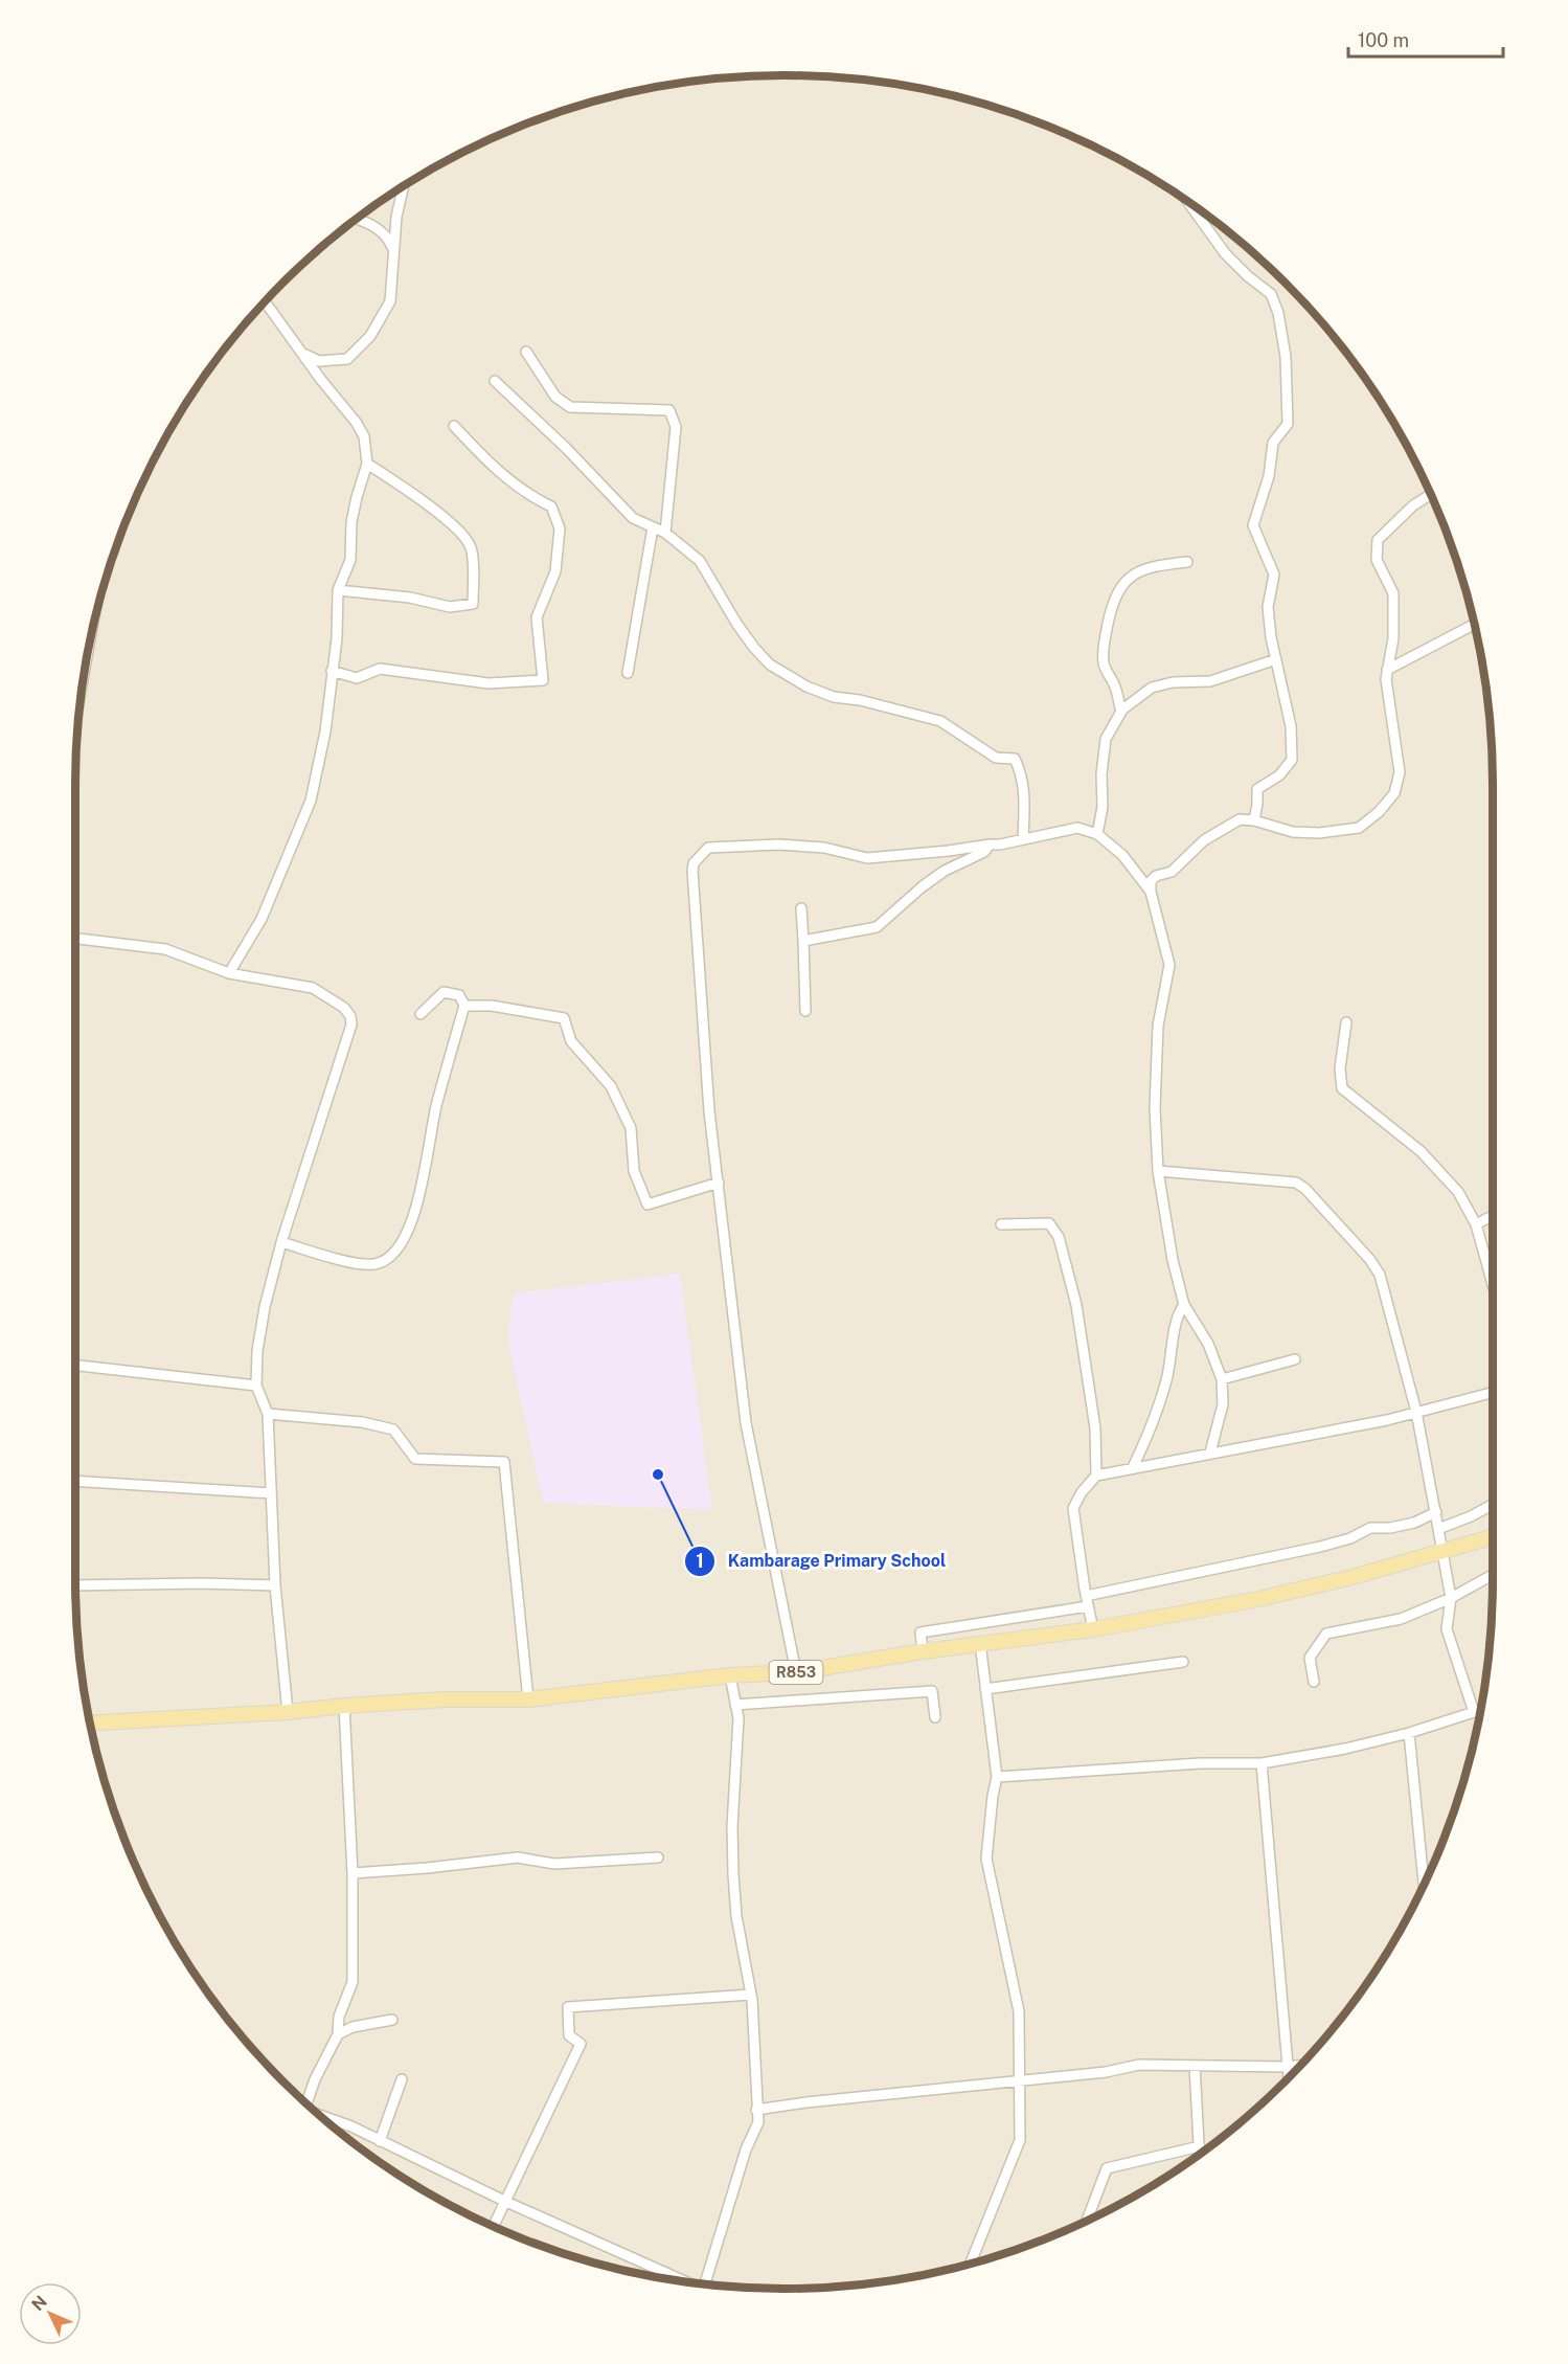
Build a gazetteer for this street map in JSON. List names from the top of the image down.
{
  "streets": {
    "main road": ["R853"]
  },
  "places": ["Kambarage Primary School"],
  "scale_bar": "100 m",
  "north": "top left"
}
